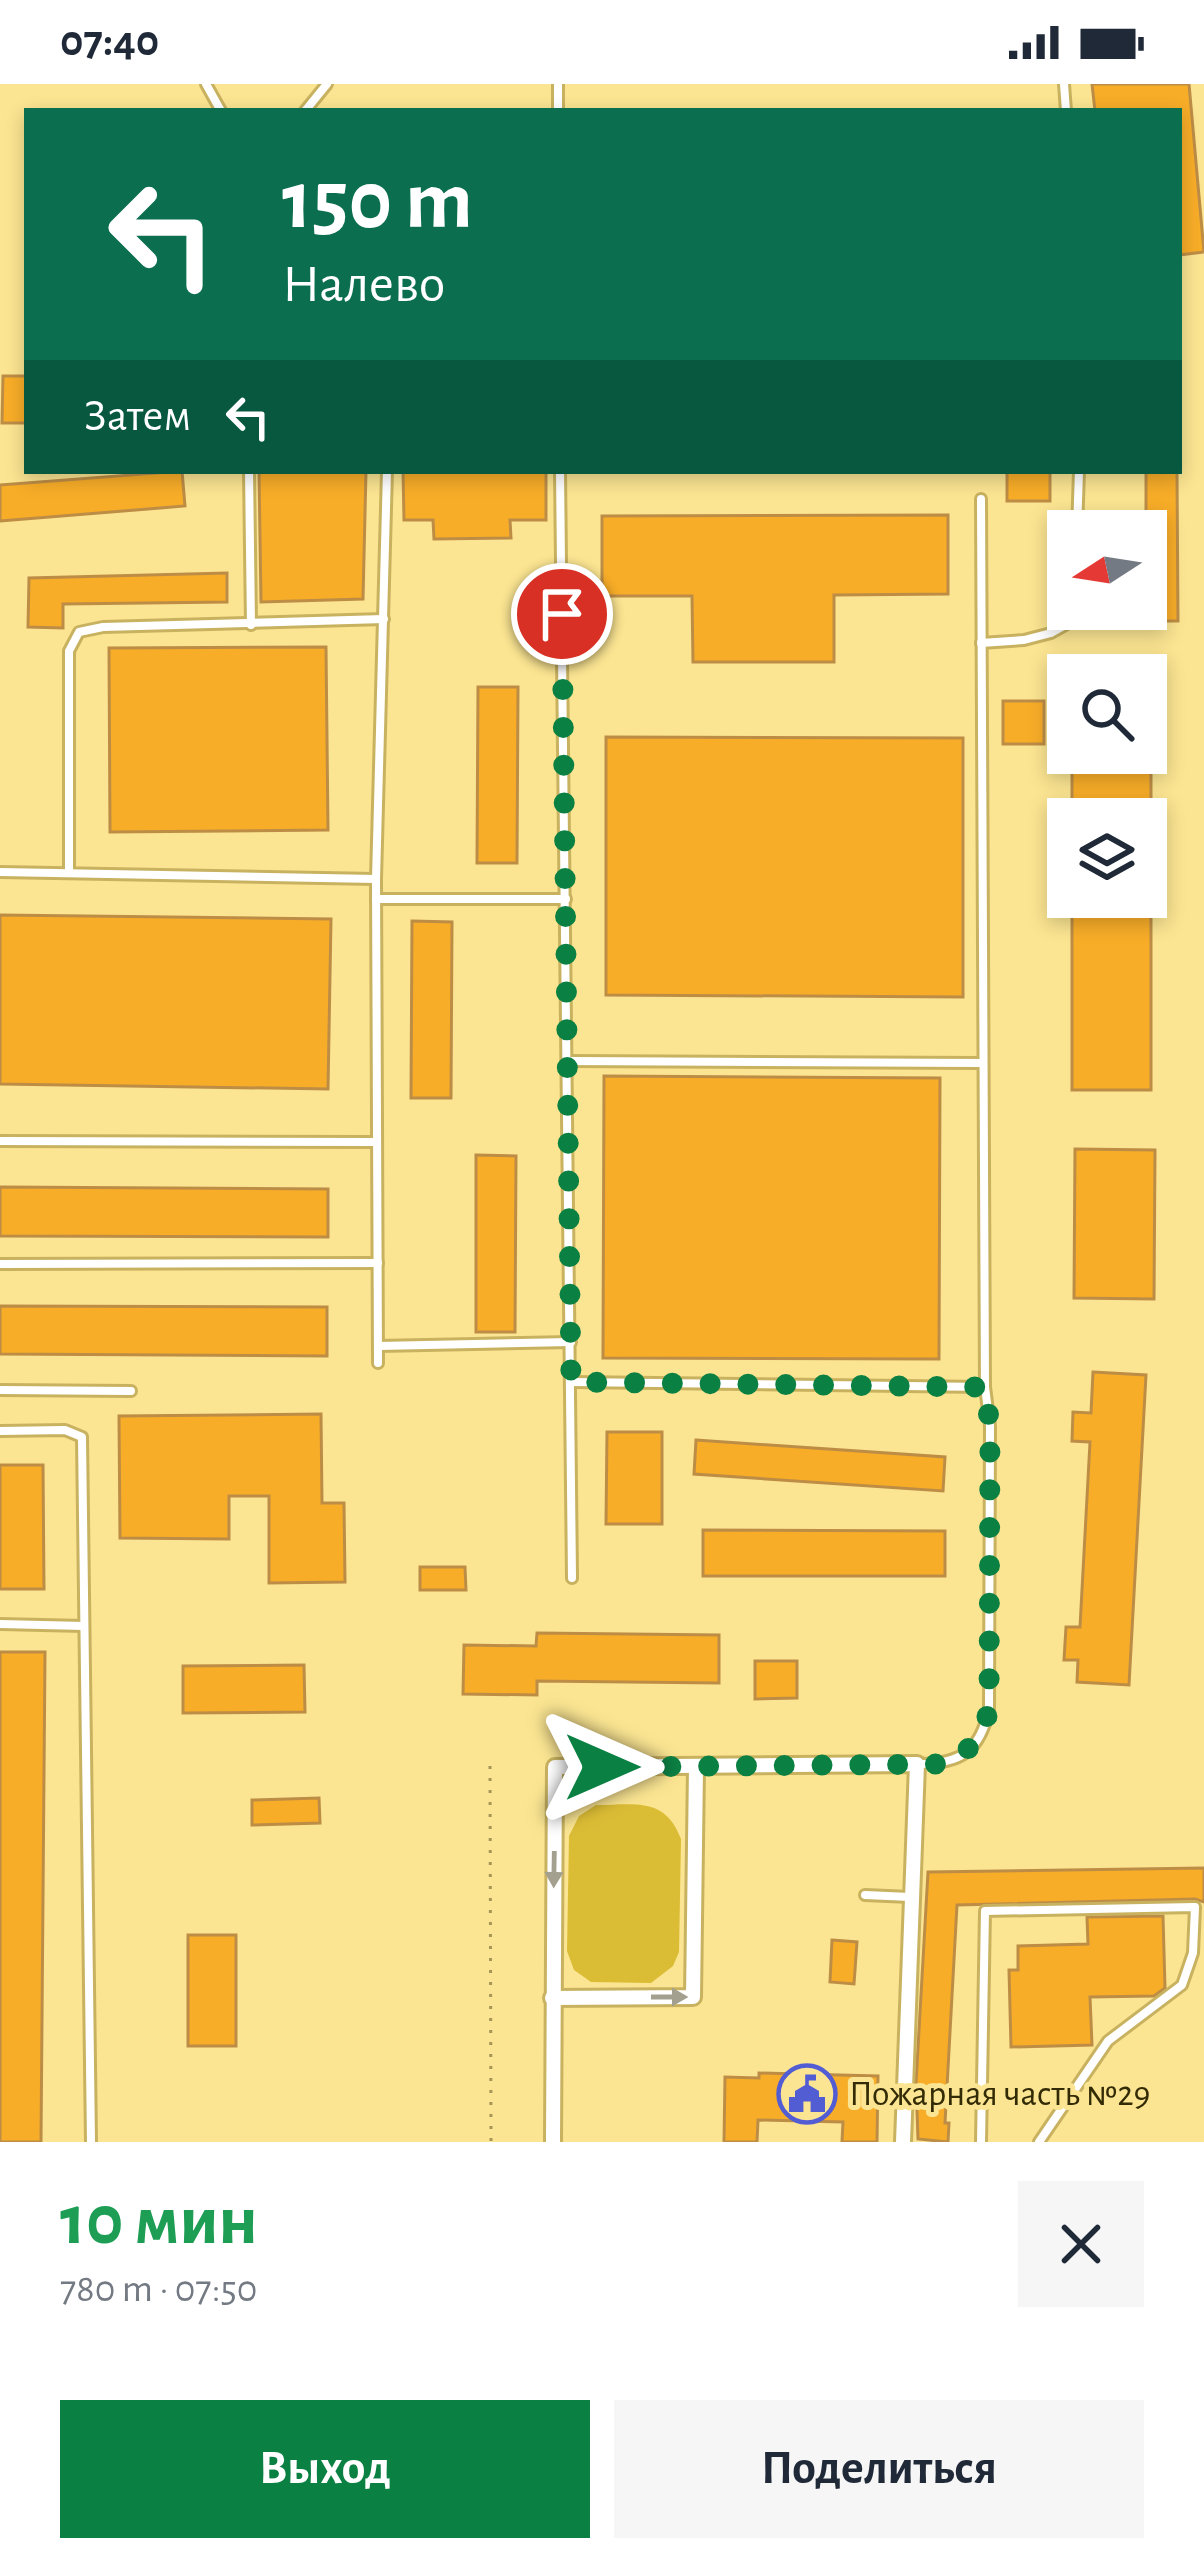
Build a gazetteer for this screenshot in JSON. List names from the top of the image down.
{
  "places": {
    "public building": ["Пожарная часть №29"]
  },
  "north": "left",
  "page": {
    "status": "07:40",
    "turn": ["150 m", "Налево"],
    "then": "Затем",
    "heading": ["10 мин", "780 m · 07:50"],
    "buttons": ["Выход", "Поделиться"]
  }
}
